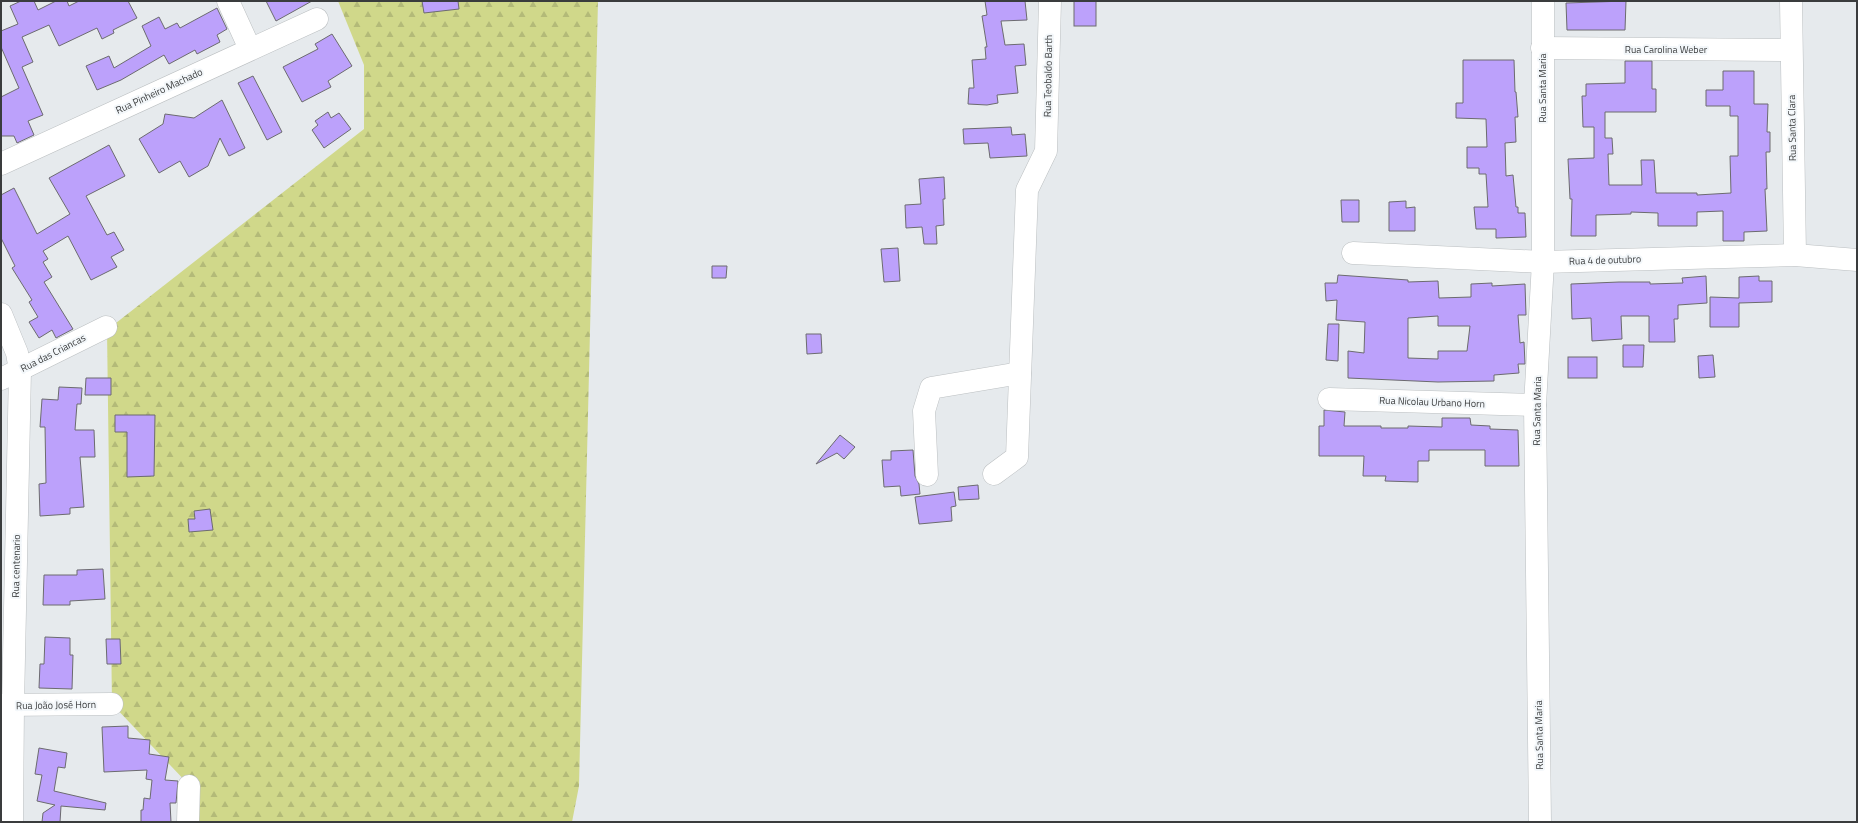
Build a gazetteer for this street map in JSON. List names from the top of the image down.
{
  "streets": {
    "street": [
      "Rua Carolina Weber",
      "Rua Teobaldo Barth",
      "Rua Santa Maria",
      "Rua Pinheiro Machado",
      "Rua Santa Clara",
      "Rua 4 de outubro",
      "Rua das Criancas",
      "Rua Nicolau Urbano Horn",
      "Rua centenario",
      "Rua João José Horn"
    ]
  },
  "crossings": [
    ["Rua Carolina Weber", "Rua Santa Maria"],
    ["Rua Carolina Weber", "Rua Santa Clara"],
    ["Rua Santa Maria", "Rua 4 de outubro"],
    ["Rua Santa Maria", "Rua Nicolau Urbano Horn"],
    ["Rua Santa Clara", "Rua 4 de outubro"],
    ["Rua das Criancas", "Rua centenario"],
    ["Rua centenario", "Rua João José Horn"]
  ]
}
